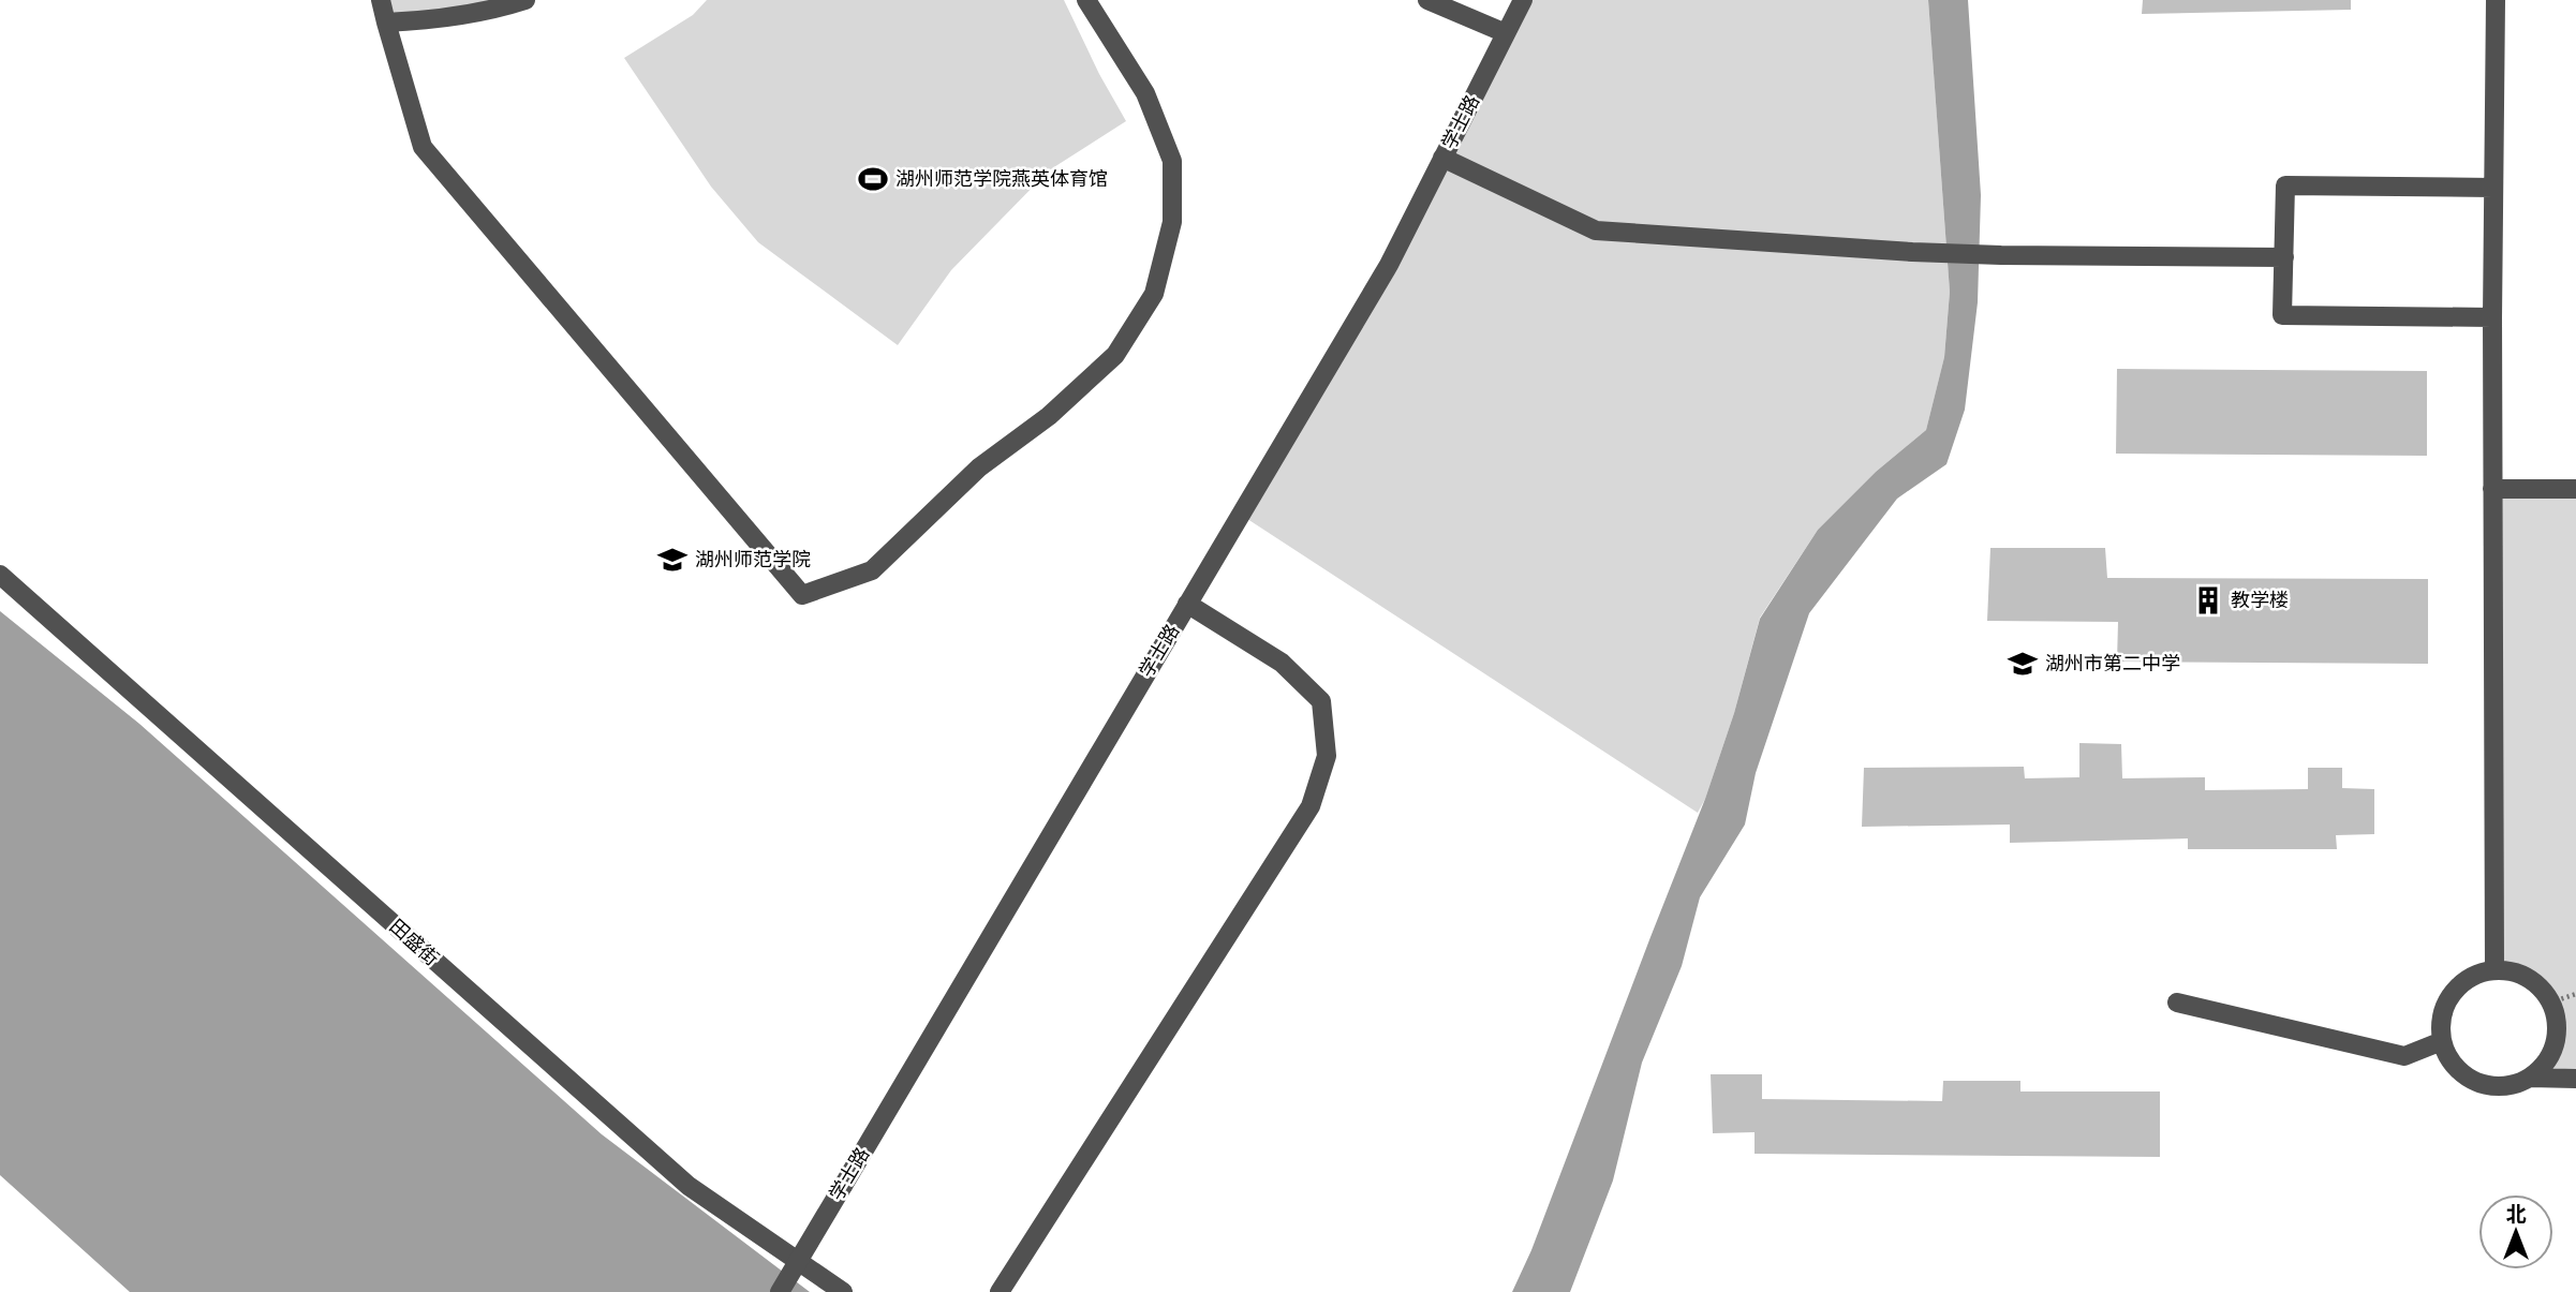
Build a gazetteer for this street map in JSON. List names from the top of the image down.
{
  "streets": {
    "street": ["学士路", "田盛街"]
  },
  "places": {
    "sports": ["湖州师范学院燕英体育馆"],
    "school or university": ["湖州师范学院", "湖州市第二中学"],
    "building": ["教学楼"]
  },
  "north": "top"
}
